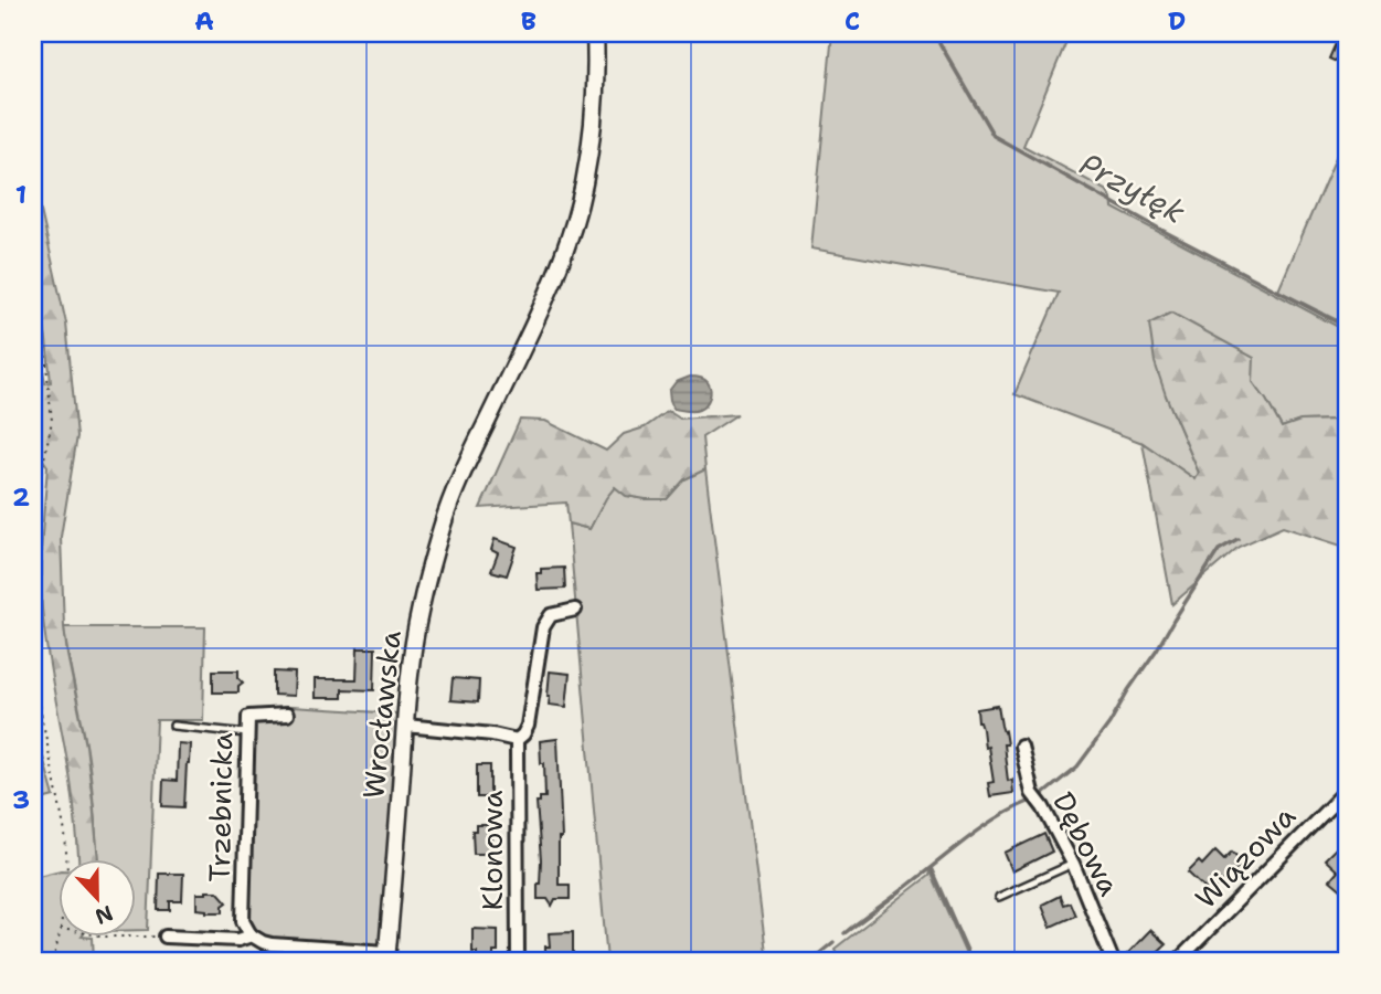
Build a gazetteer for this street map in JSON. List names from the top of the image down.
{
  "streets": {
    "street": [
      "Wrocławska",
      "Trzebnicka",
      "Dębowa",
      "Klonowa",
      "Wiązowa"
    ]
  },
  "water": ["Przyłęk"],
  "north": "bottom",
  "grid": {
    "columns": [
      "A",
      "B",
      "C",
      "D"
    ],
    "rows": ["1", "2", "3"]
  }
}
